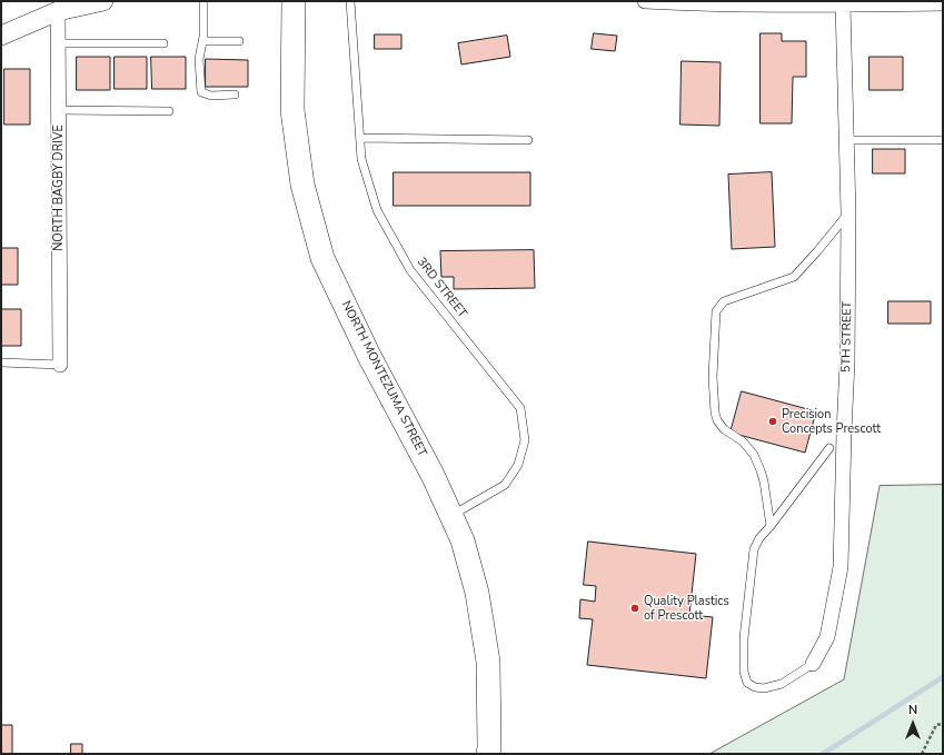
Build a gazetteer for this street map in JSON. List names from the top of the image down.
{
  "streets": {
    "main road": ["NORTH MONTEZUMA STREET"],
    "street": ["NORTH BAGBY DRIVE", "5TH STREET"],
    "lane": ["3RD STREET"]
  },
  "crossings": [
    ["3RD STREET", "NORTH MONTEZUMA STREET"]
  ],
  "places": ["Precision Concepts Prescott", "Quality Plastics of Prescott"],
  "north": "top"
}
